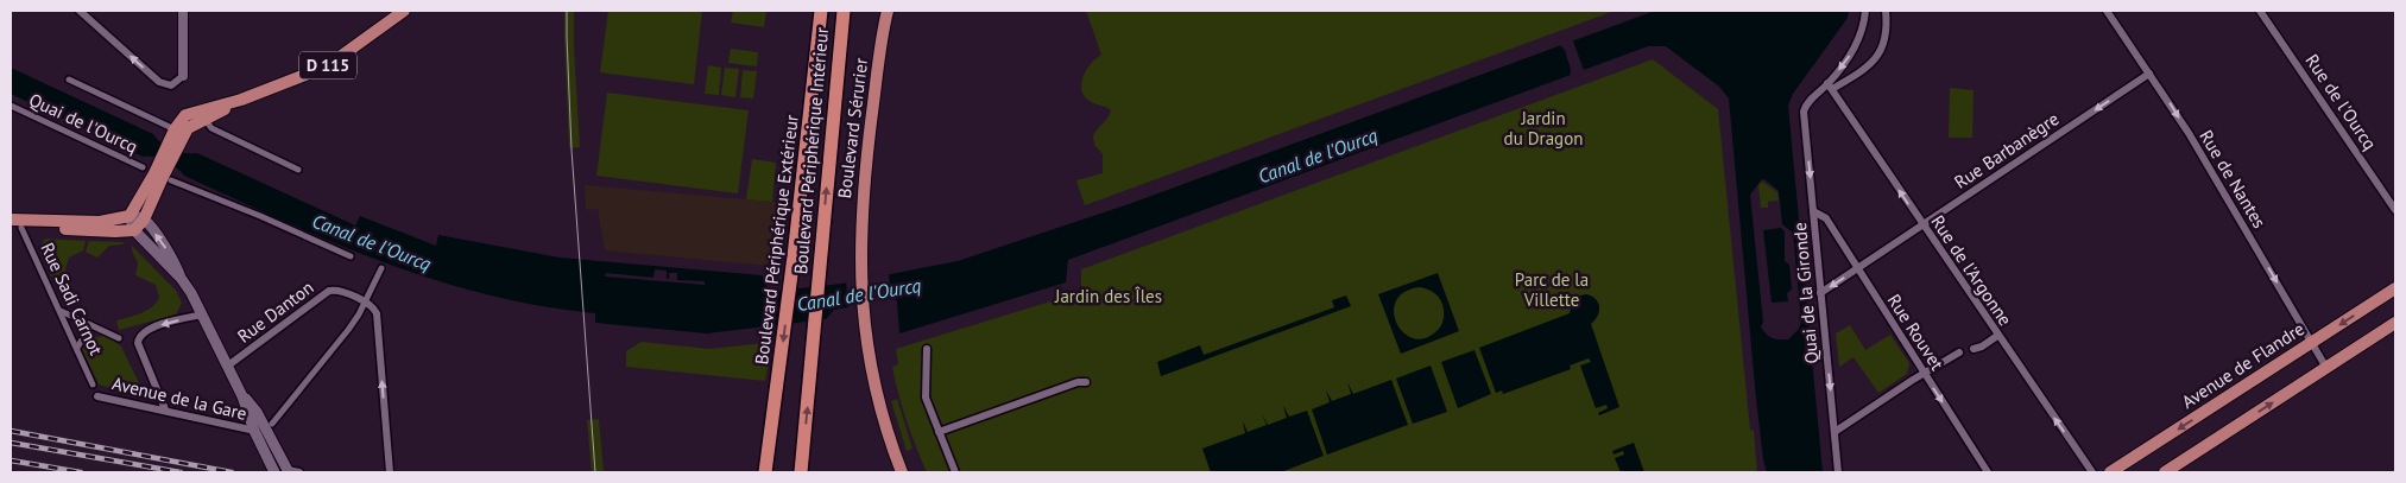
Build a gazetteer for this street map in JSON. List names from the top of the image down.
{
  "streets": {
    "highway": ["Boulevard Périphérique Intérieur", "Boulevard Périphérique Extérieur"],
    "main road": ["D 115", "Boulevard Sérurier", "Avenue de Flandre"],
    "street": [
      "Rue de l'Ourcq",
      "Quai de l'Ourcq",
      "Rue Barbanègre",
      "Rue de Nantes",
      "Rue de l'Argonne",
      "Quai de la Gironde",
      "Rue Sadi Carnot",
      "Rue Danton",
      "Rue Rouvet",
      "Avenue de la Gare"
    ]
  },
  "crossings": [
    ["D 115", "Quai de l'Ourcq"],
    ["Rue Barbanègre", "Rue de Nantes"],
    ["Rue Barbanègre", "Rue de l'Argonne"],
    ["Rue Barbanègre", "Quai de la Gironde"],
    ["Rue Barbanègre", "Rue Rouvet"],
    ["Rue de Nantes", "Avenue de Flandre"],
    ["Rue de l'Argonne", "Quai de la Gironde"],
    ["Quai de la Gironde", "Rue Rouvet"]
  ],
  "one_way": [
    "Boulevard Périphérique Intérieur",
    "Rue Barbanègre",
    "Rue de Nantes",
    "Boulevard Périphérique Extérieur",
    "Rue de l'Argonne",
    "Quai de la Gironde",
    "Rue Rouvet"
  ],
  "water": ["Canal de l'Ourcq"],
  "parks": ["Jardin du Dragon", "Parc de la Villette", "Jardin des Îles"]
}
